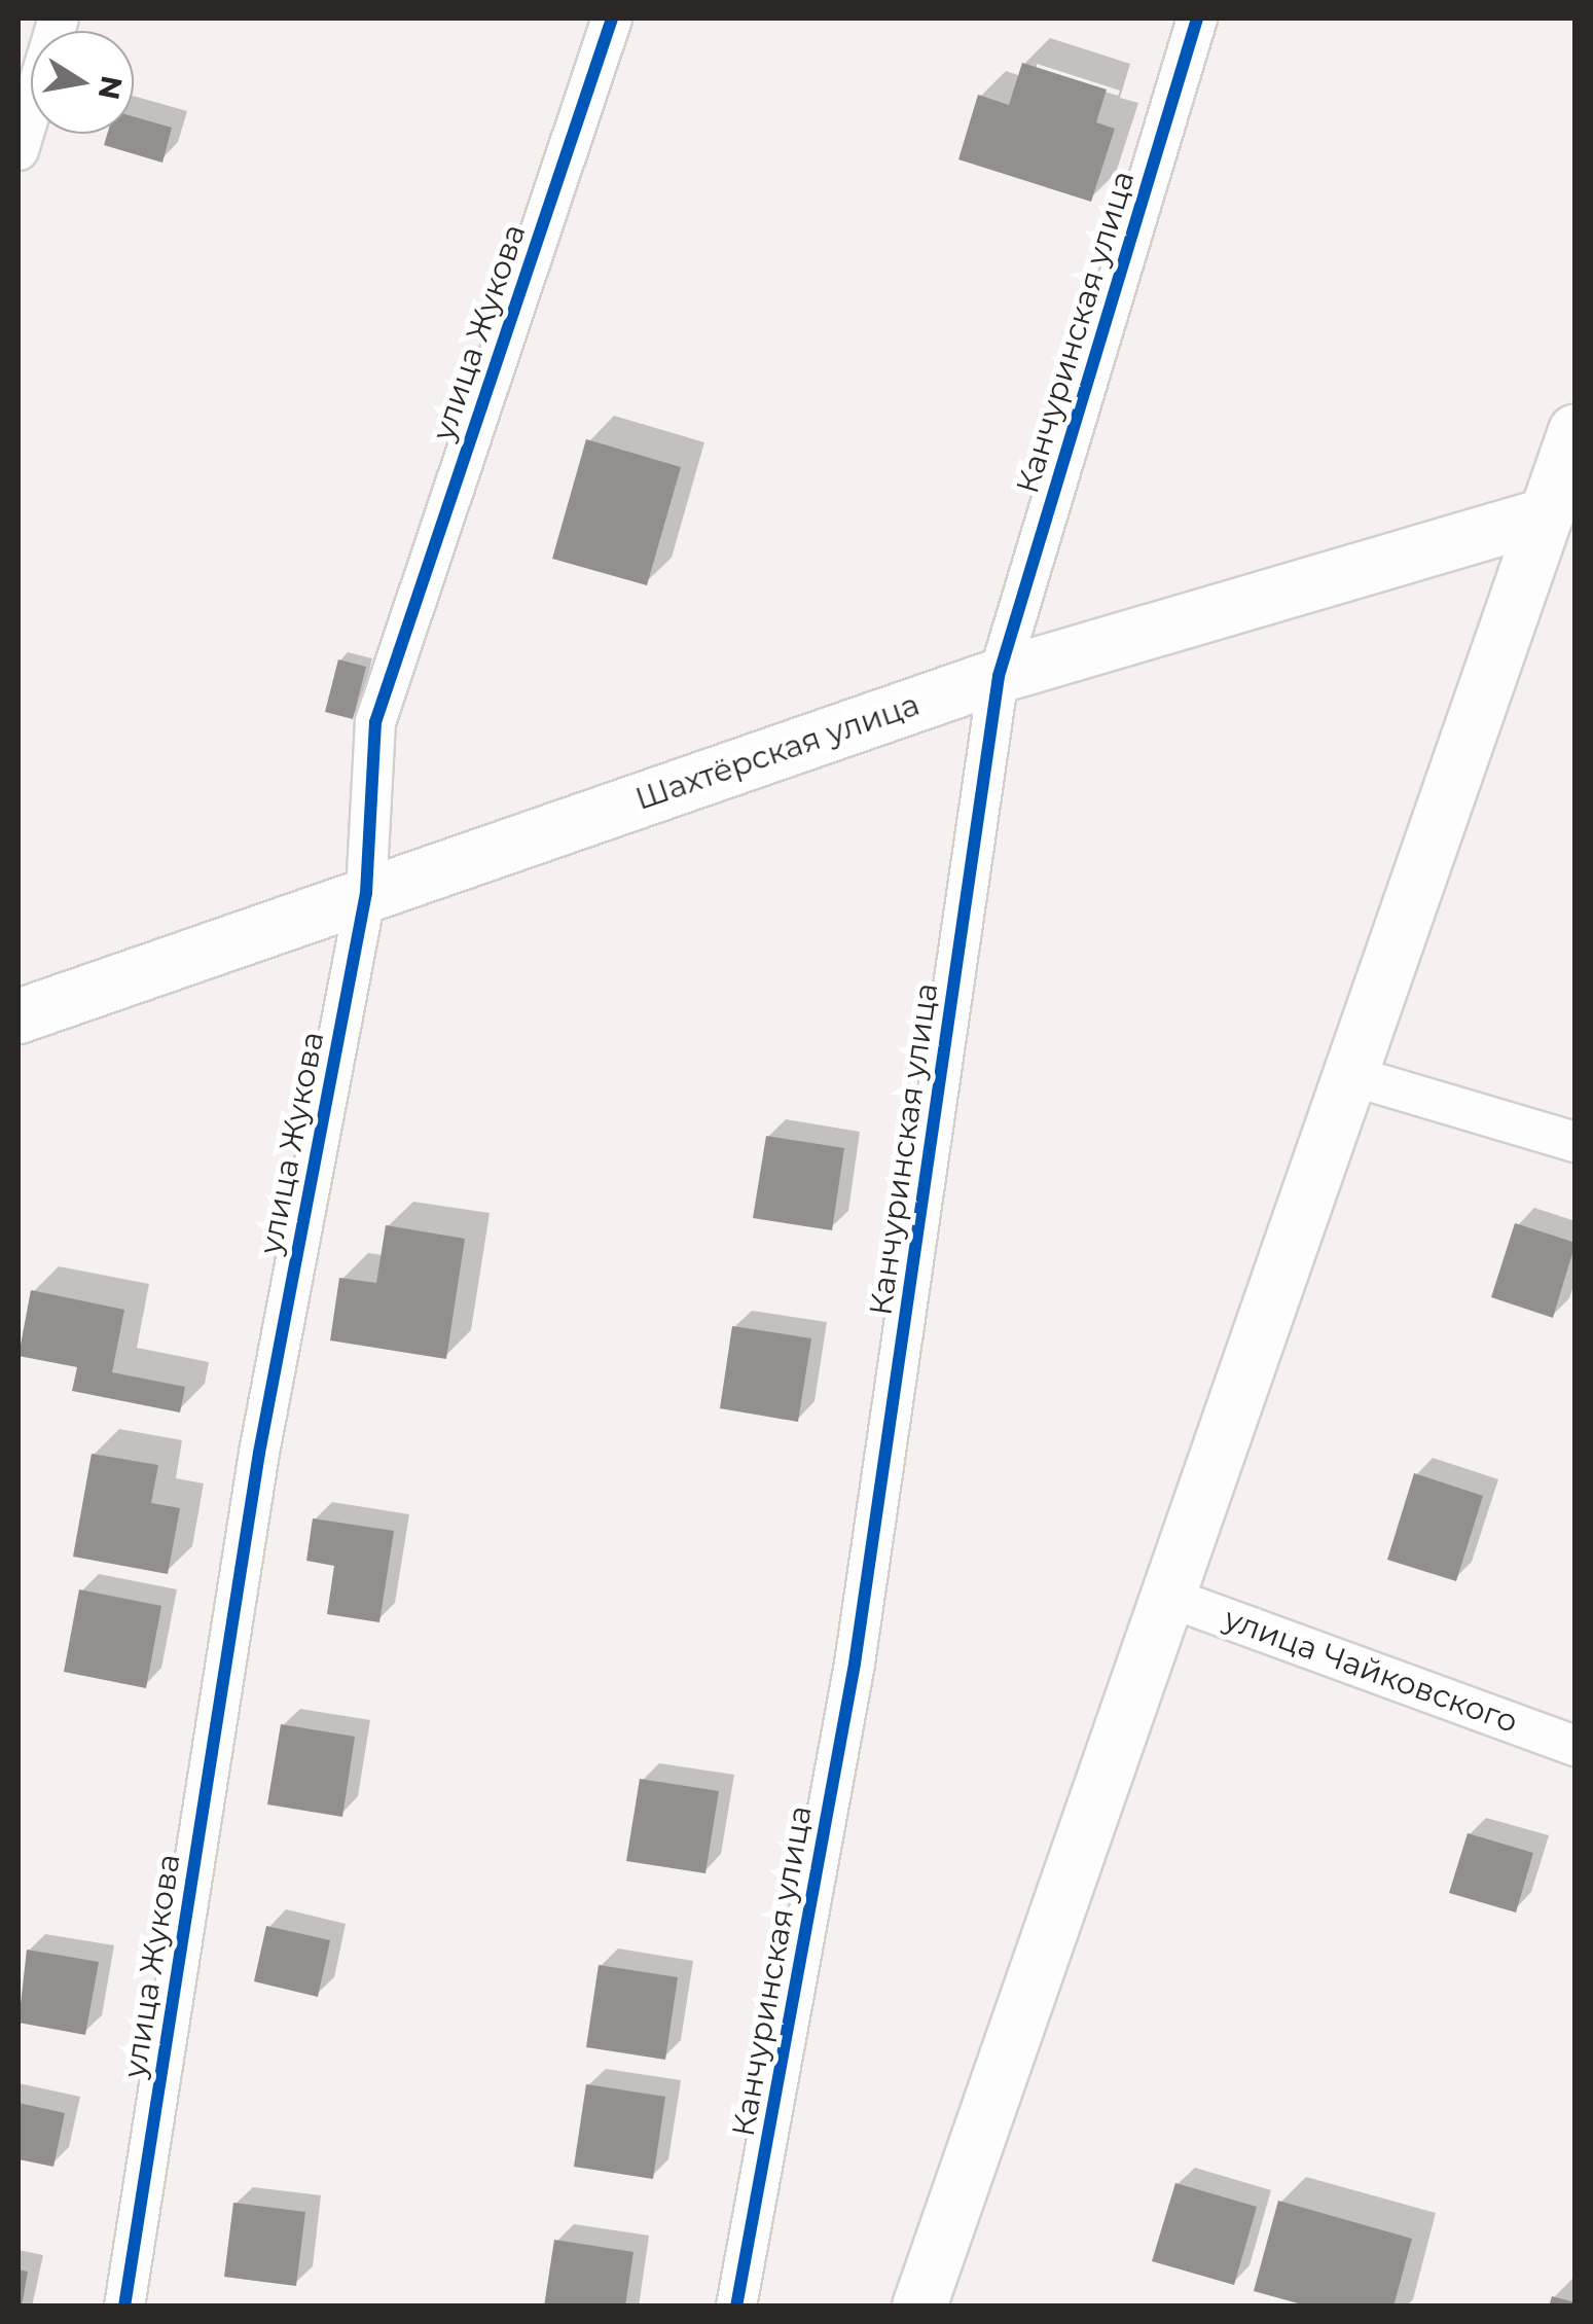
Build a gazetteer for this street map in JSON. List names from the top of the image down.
{
  "streets": {
    "main road": ["Шахтёрская улица"],
    "street": ["улица Жукова", "Канчуринская улица", "улица Чайковского"]
  },
  "crossings": [
    ["улица Жукова", "Шахтёрская улица"],
    ["Канчуринская улица", "Шахтёрская улица"]
  ],
  "north": "right"
}
